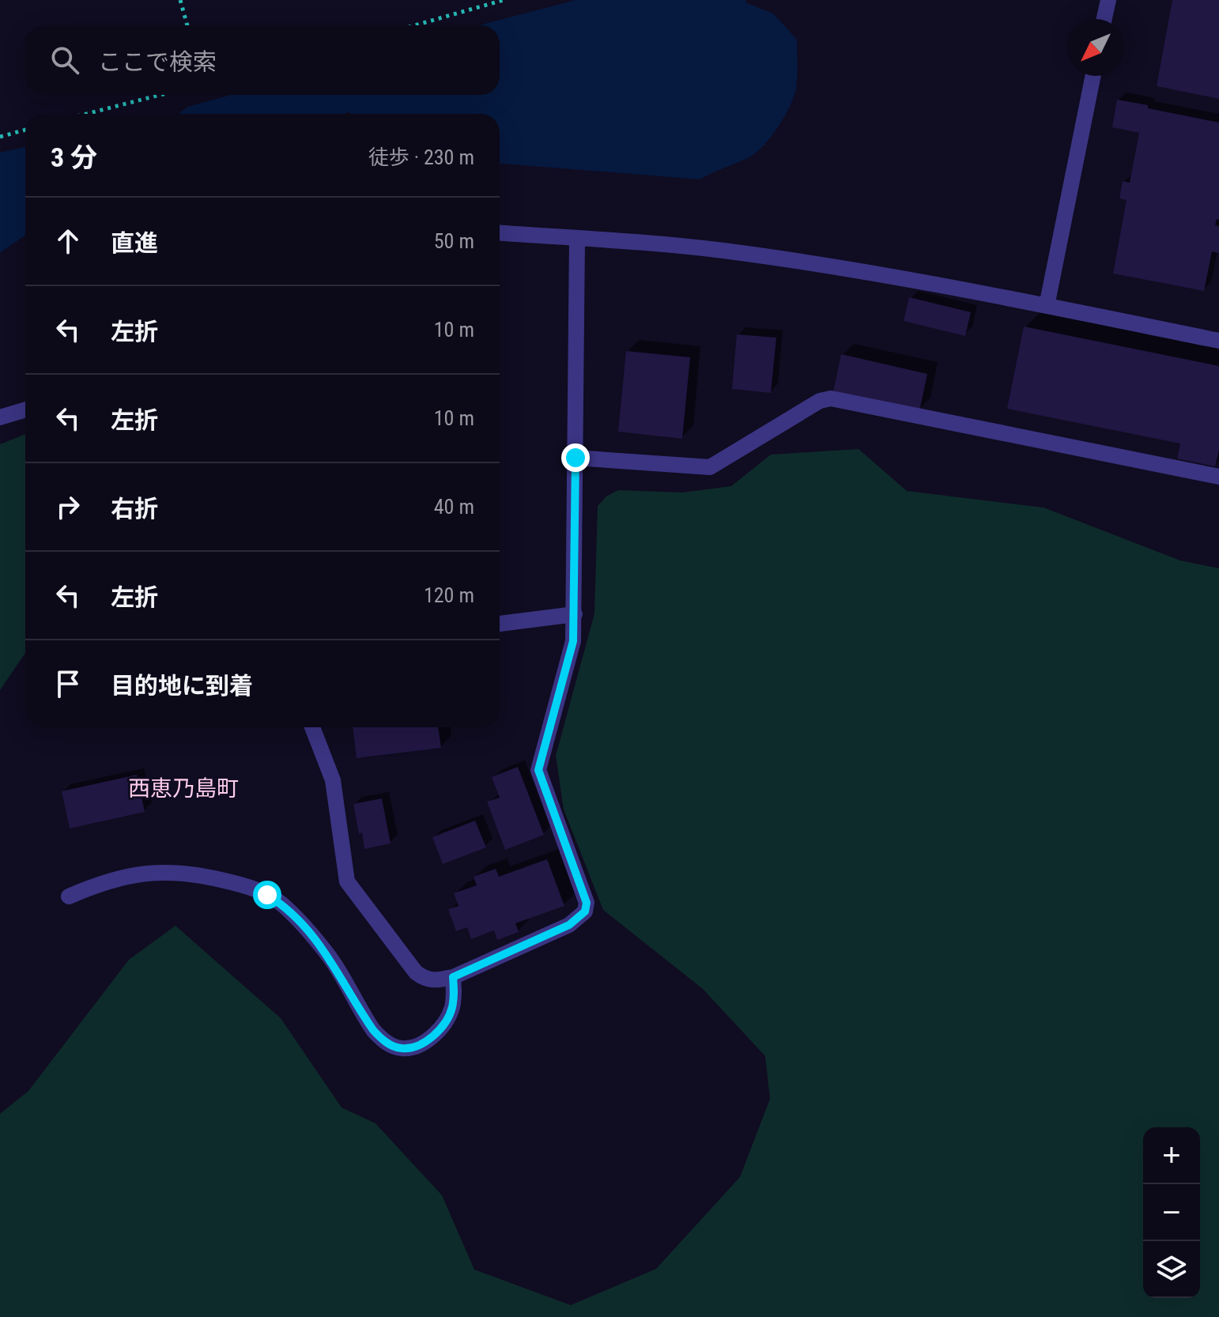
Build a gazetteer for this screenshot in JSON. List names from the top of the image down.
{
  "districts": ["西恵乃島町"],
  "north": "bottom left",
  "page": {
    "search": "ここで検索",
    "heading": ["3 分", "徒歩 · 230 m"],
    "list": [
      ["直進", "50 m"],
      ["左折", "10 m"],
      ["左折", "10 m"],
      ["右折", "40 m"],
      ["左折", "120 m"],
      "目的地に到着"
    ],
    "map_buttons": ["+", "−"]
  }
}
